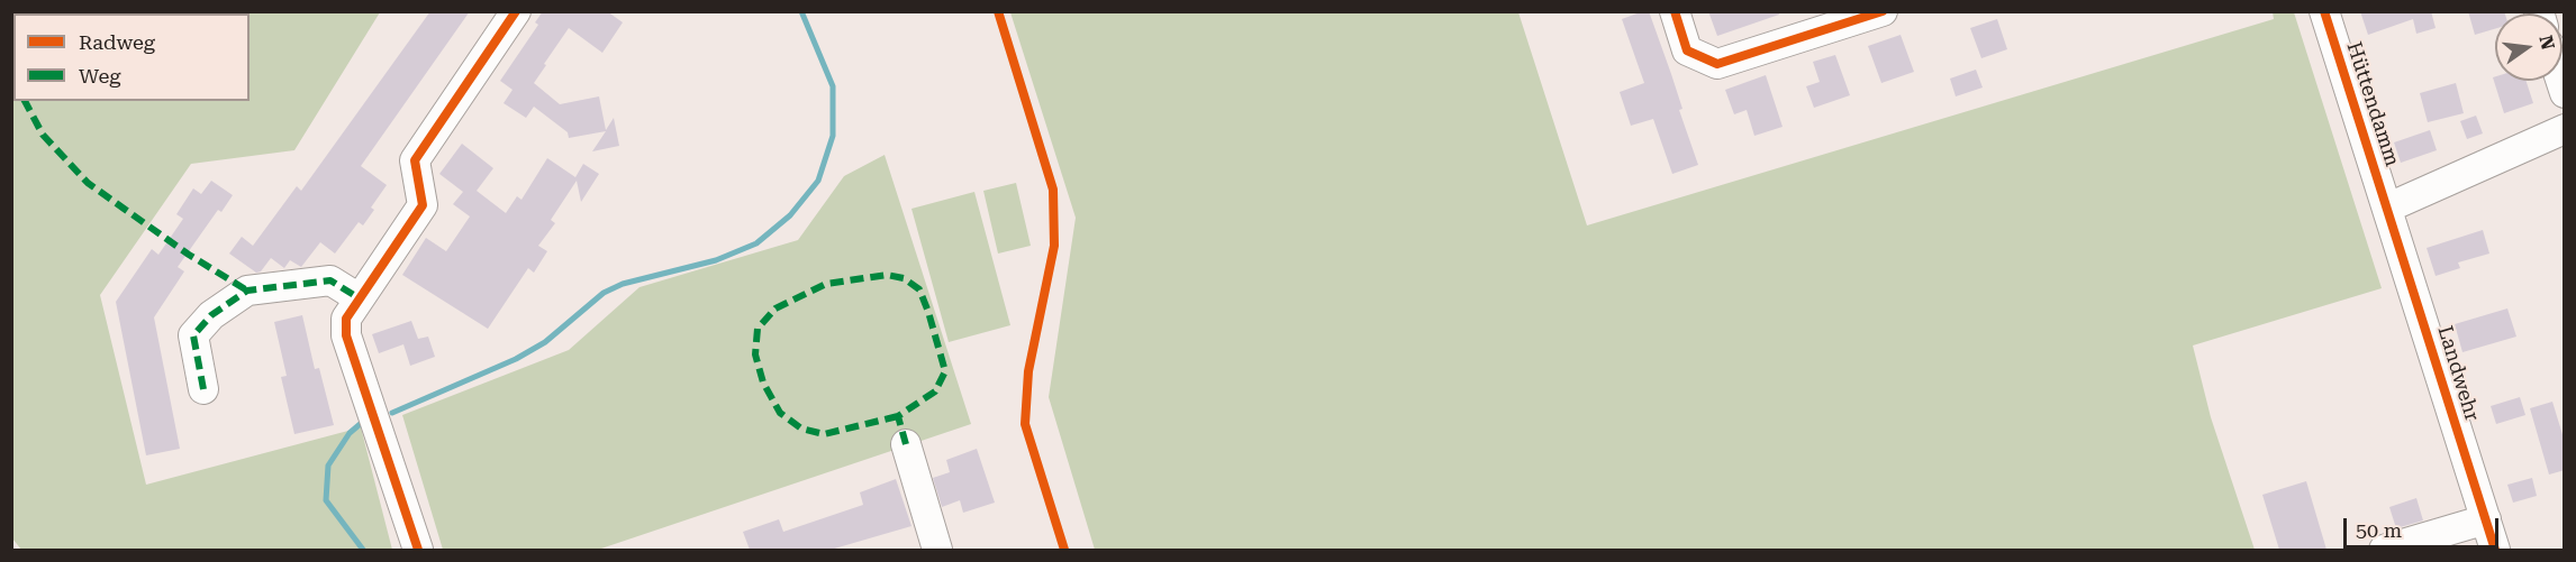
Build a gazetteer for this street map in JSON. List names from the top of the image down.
{
  "streets": {
    "street": ["Hüttendamm", "Landwehr"]
  },
  "crossings": [
    ["Hüttendamm", "Landwehr"]
  ],
  "legend": ["Radweg", "Weg"],
  "scale_bar": "50 m",
  "north": "right"
}
